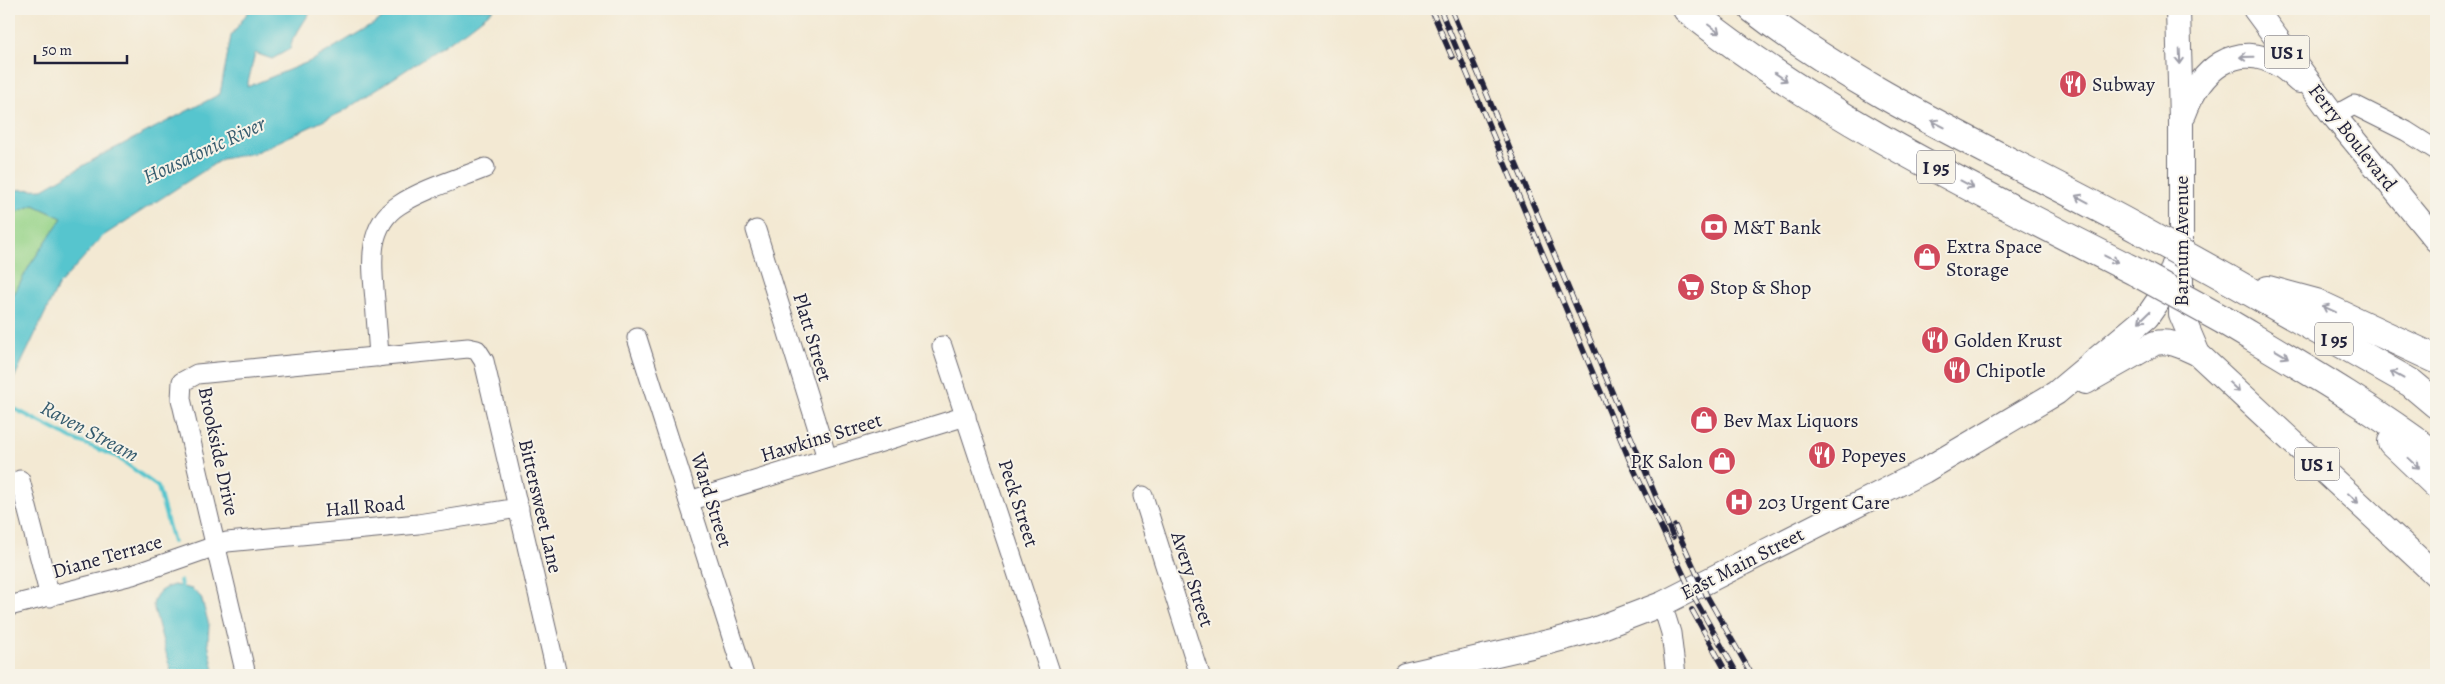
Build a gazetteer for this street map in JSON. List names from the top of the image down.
{
  "streets": {
    "highway": ["I 95"],
    "main road": [
      "US 1",
      "Ferry Boulevard",
      "Barnum Avenue",
      "East Main Street"
    ],
    "street": [
      "Platt Street",
      "Hawkins Street",
      "Brookside Drive",
      "Ward Street",
      "Peck Street",
      "Hall Road",
      "Bittersweet Lane",
      "Diane Terrace",
      "Avery Street"
    ]
  },
  "crossings": [
    ["Barnum Avenue", "East Main Street"],
    ["Platt Street", "Hawkins Street"],
    ["Hawkins Street", "Ward Street"],
    ["Hawkins Street", "Peck Street"],
    ["Brookside Drive", "Hall Road"],
    ["Brookside Drive", "Bittersweet Lane"],
    ["Brookside Drive", "Diane Terrace"],
    ["Hall Road", "Bittersweet Lane"],
    ["Hall Road", "Diane Terrace"]
  ],
  "one_way": ["Barnum Avenue"],
  "water": ["Housatonic River", "Raven Stream"],
  "places": {
    "restaurant": [
      "Subway",
      "Golden Krust",
      "Chipotle",
      "Popeyes"
    ],
    "bank": ["M&T Bank"],
    "shop": ["Extra Space Storage", "Bev Max Liquors", "PK Salon"],
    "supermarket": ["Stop & Shop"],
    "hospital": ["203 Urgent Care"]
  },
  "scale_bar": "50 m"
}
